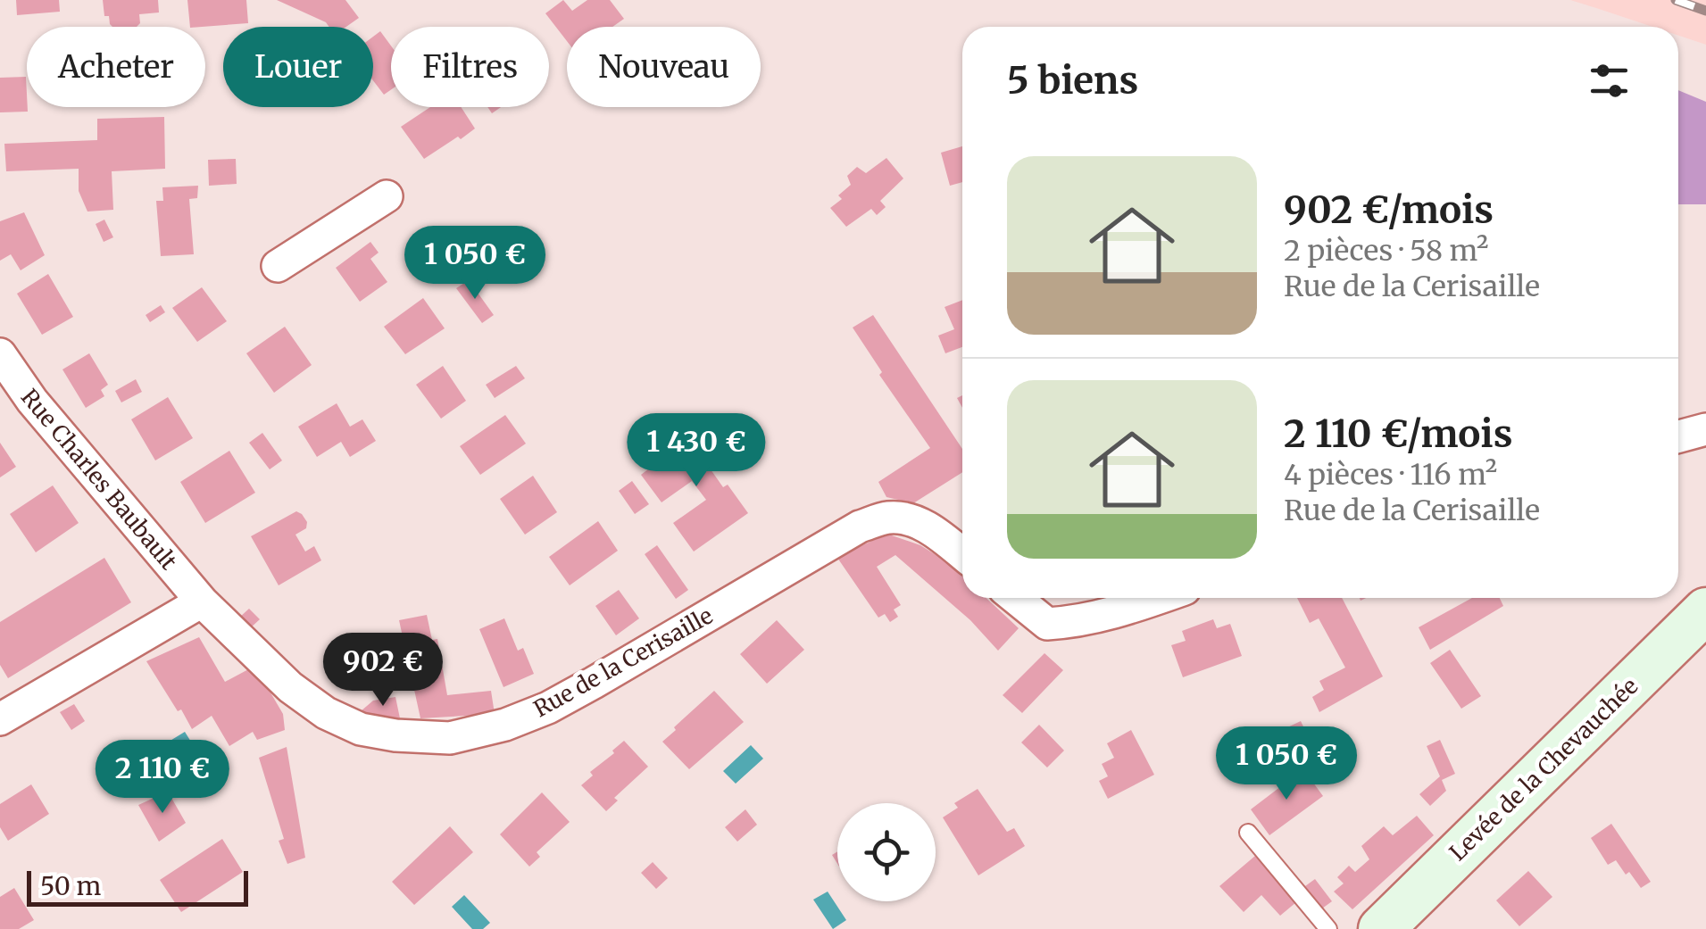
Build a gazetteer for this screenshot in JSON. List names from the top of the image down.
{
  "streets": {
    "street": ["Rue Charles Baubault", "Rue de la Cerisaille", "Levée de la Chevauchée"]
  },
  "crossings": [
    ["Rue Charles Baubault", "Rue de la Cerisaille"]
  ],
  "scale_bar": "50 m",
  "page": {
    "chip": [
      "Acheter",
      "Louer",
      "Filtres",
      "Nouveau"
    ],
    "heading": "5 biens",
    "list": [
      {
        "name": "902 €/mois",
        "note": "2 pièces · 58 m² · Rue de la Cerisaille"
      },
      {
        "name": "2 110 €/mois",
        "note": "4 pièces · 116 m² · Rue de la Cerisaille"
      }
    ],
    "price": [
      "1 050 €",
      "1 430 €",
      "902 €",
      "1 050 €",
      "2 110 €"
    ],
    "scale": "50 m"
  }
}
